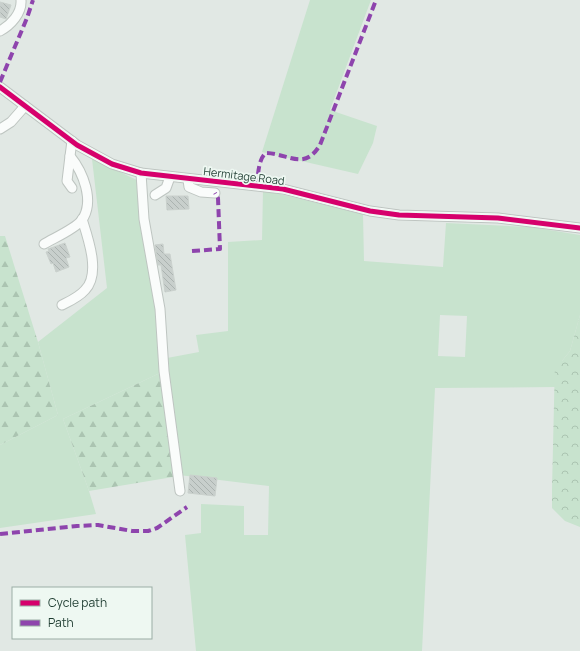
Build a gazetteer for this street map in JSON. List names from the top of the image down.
{
  "streets": {
    "street": ["Hermitage Road"]
  },
  "legend": ["Cycle path", "Path"]
}
